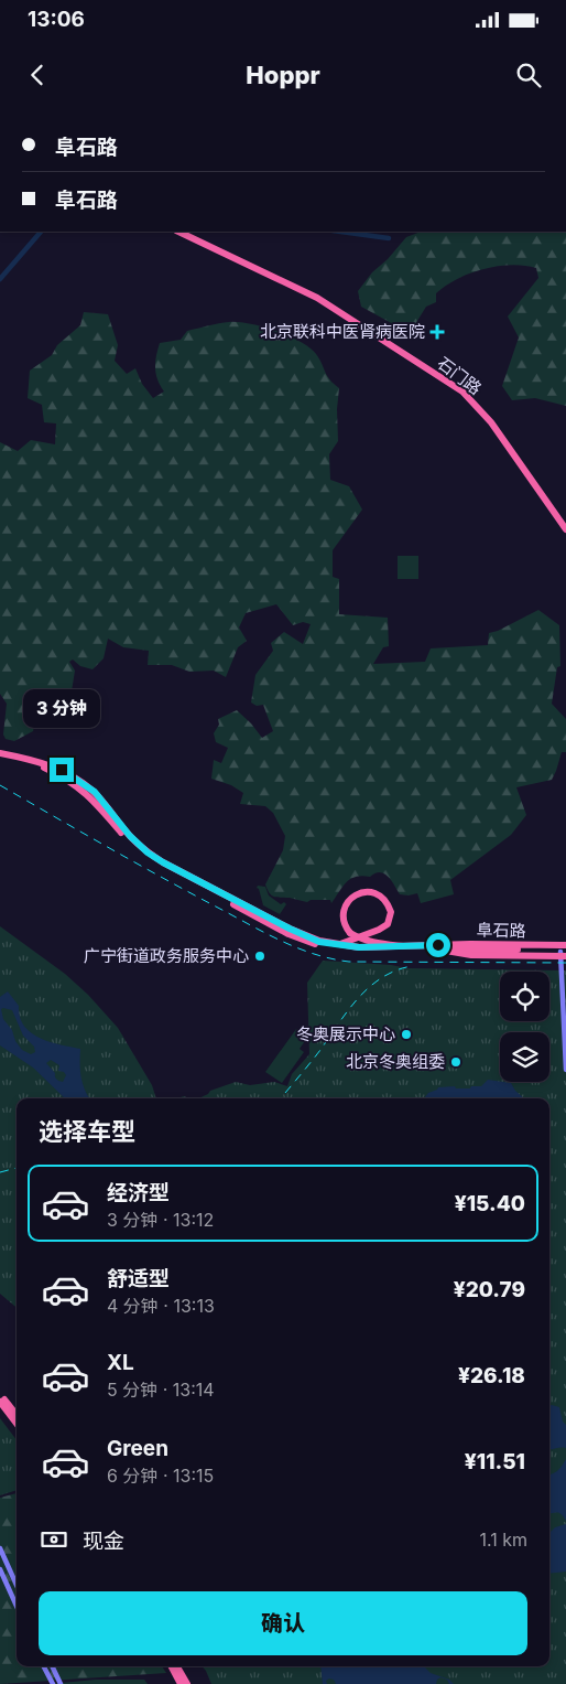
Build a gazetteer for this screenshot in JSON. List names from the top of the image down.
{
  "streets": {
    "highway": ["石门路", "阜石路"]
  },
  "places": {
    "health": ["北京联科中医肾病医院"],
    "other": ["广宁街道政务服务中心", "冬奥展示中心", "北京冬奥组委"]
  },
  "page": {
    "status": "13:06",
    "header": "Hoppr",
    "banner": ["阜石路", "阜石路"],
    "bubble": "3 分钟",
    "heading": "选择车型",
    "list": [
      {
        "name": "经济型",
        "note": "3 分钟 · 13:12",
        "value": "¥15.40"
      },
      {
        "name": "舒适型",
        "note": "4 分钟 · 13:13",
        "value": "¥20.79"
      },
      {
        "name": "XL",
        "note": "5 分钟 · 13:14",
        "value": "¥26.18"
      },
      {
        "name": "Green",
        "note": "6 分钟 · 13:15",
        "value": "¥11.51"
      }
    ],
    "pay": ["现金", "1.1 km"],
    "buttons": "确认"
  }
}
